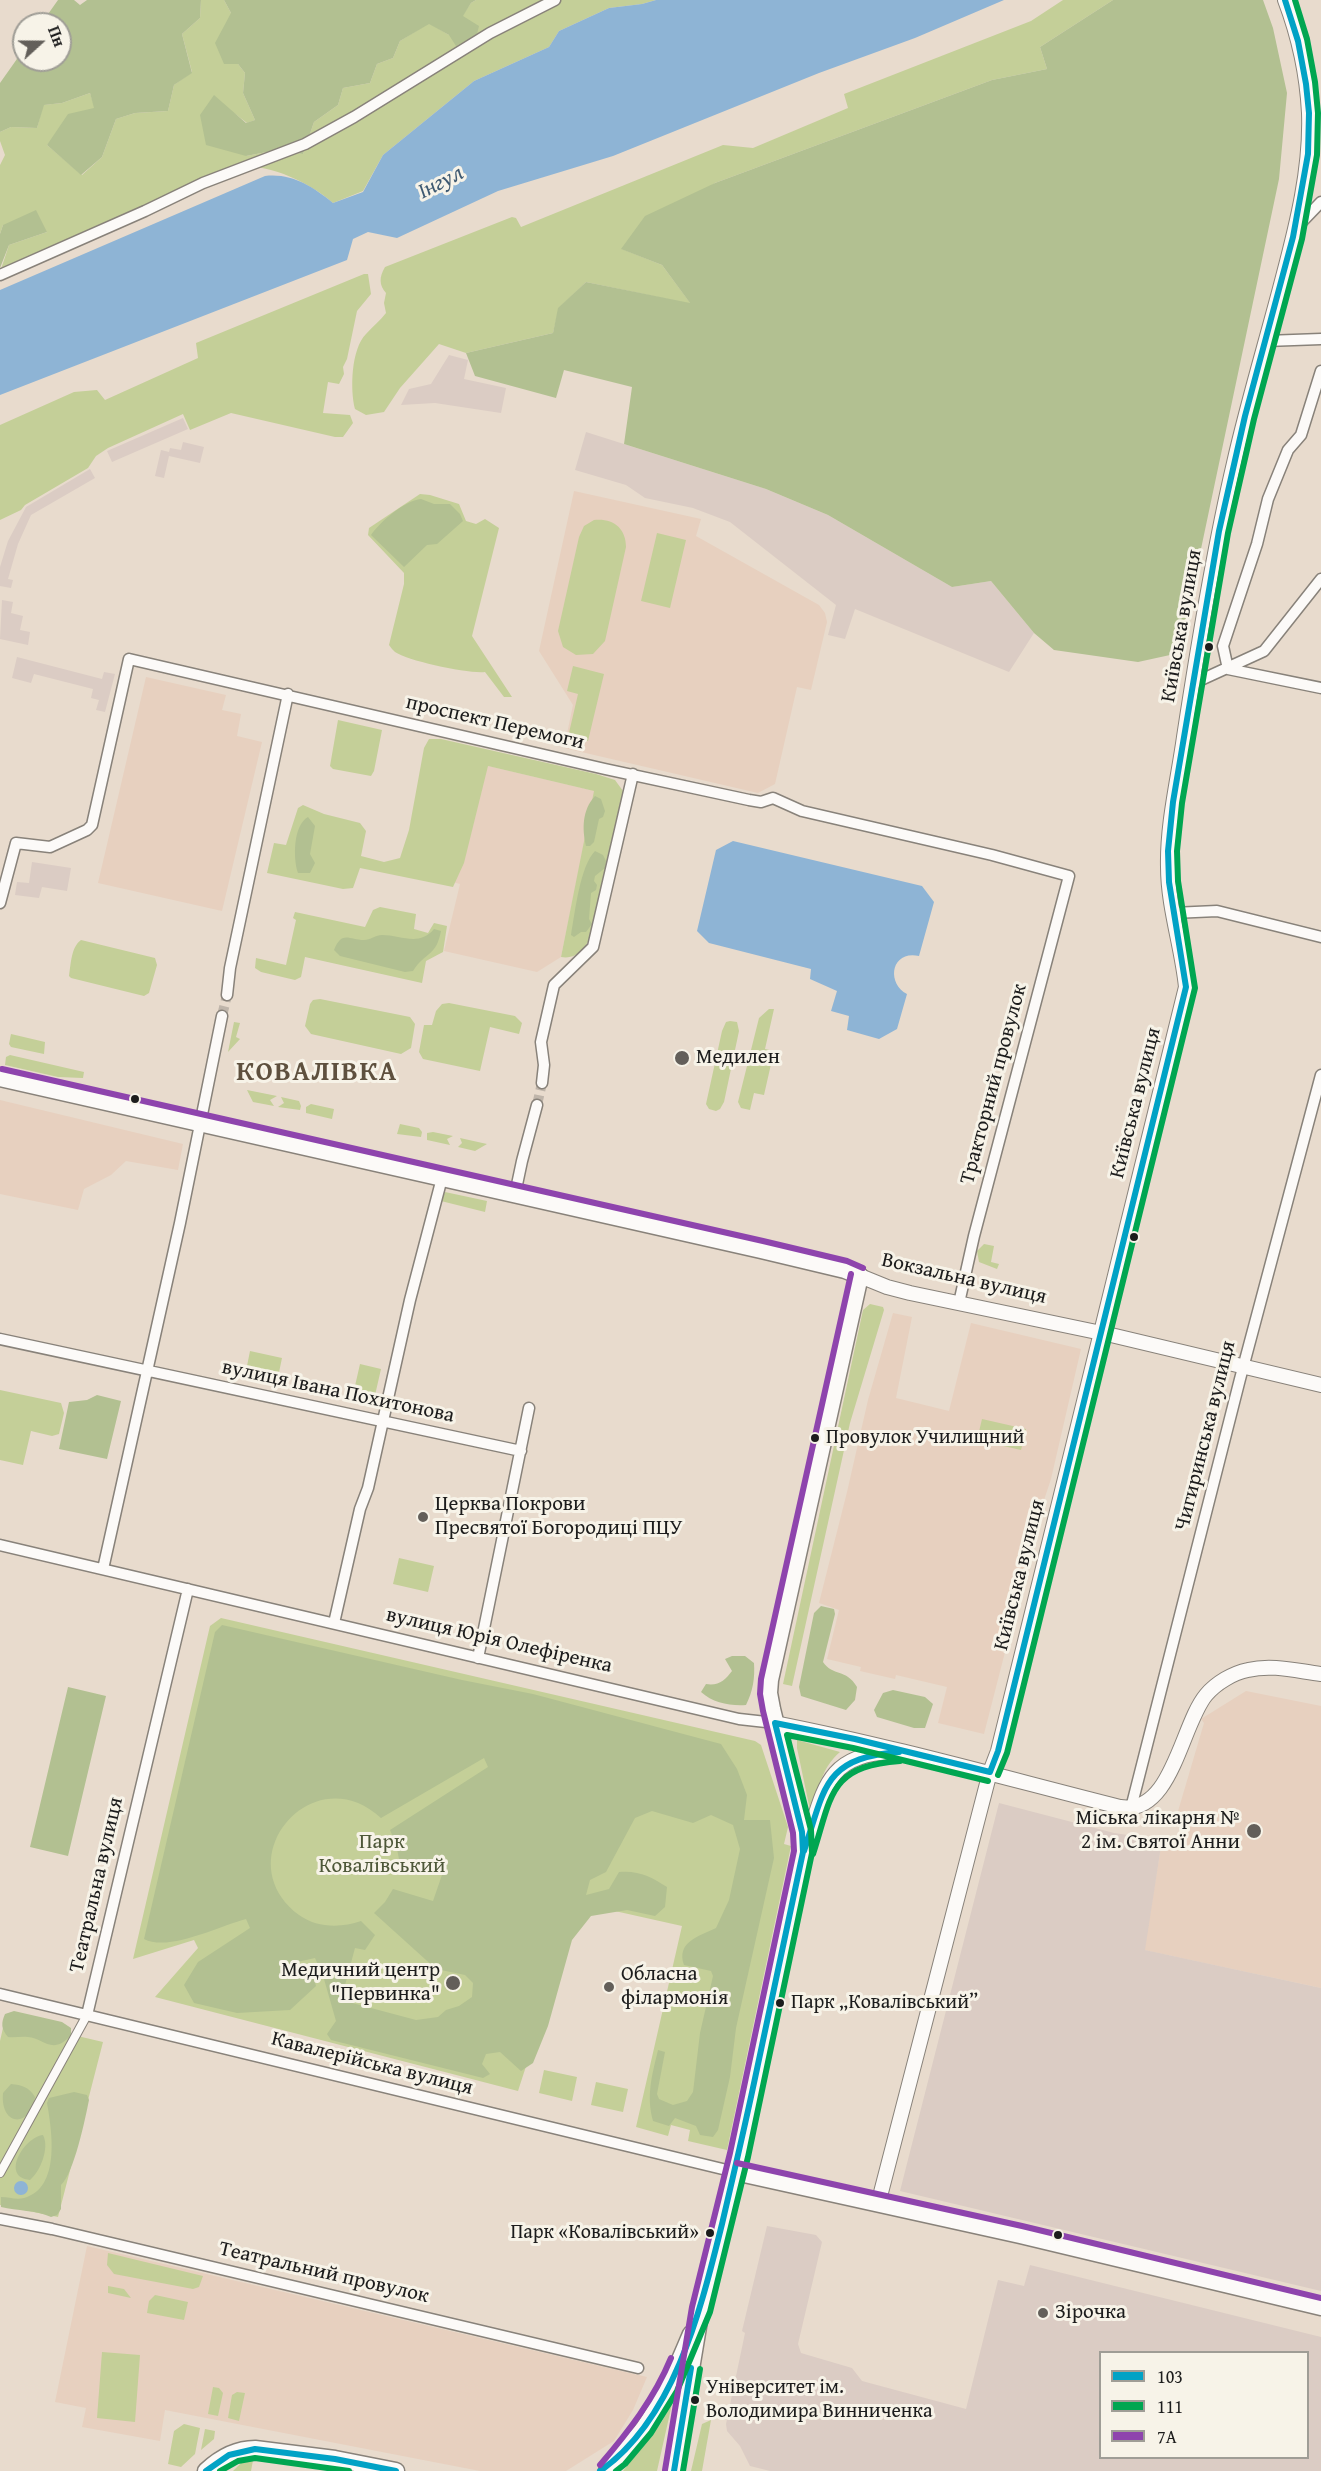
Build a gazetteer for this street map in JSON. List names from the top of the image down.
{
  "streets": {
    "main road": ["Вокзальна вулиця"],
    "street": [
      "Київська вулиця",
      "проспект Перемоги",
      "Тракторний провулок",
      "вулиця Івана Похитонова",
      "Чигиринська вулиця",
      "вулиця Юрія Олефіренка",
      "Театральна вулиця",
      "Кавалерійська вулиця",
      "Театральний провулок"
    ]
  },
  "crossings": [
    ["Київська вулиця", "Вокзальна вулиця"],
    ["Київська вулиця", "вулиця Юрія Олефіренка"],
    ["проспект Перемоги", "Тракторний провулок"],
    ["Тракторний провулок", "Вокзальна вулиця"],
    ["Вокзальна вулиця", "Чигиринська вулиця"],
    ["Чигиринська вулиця", "вулиця Юрія Олефіренка"],
    ["вулиця Юрія Олефіренка", "Театральна вулиця"],
    ["Театральна вулиця", "Кавалерійська вулиця"]
  ],
  "districts": ["КОВАЛІВКА"],
  "water": ["Інгул"],
  "parks": ["Парк Ковалівський"],
  "places": [
    "Медилен",
    "Провулок Училищний",
    "Церква Покрови Пресвятої Богородиці ПЦУ",
    "Міська лікарня № 2 ім. Святої Анни",
    "Медичний центр \"Первинка\"",
    "Обласна філармонія",
    "Парк „Ковалівський”",
    "Парк «Ковалівський»",
    "Зірочка",
    "Університет ім. Володимира Винниченка"
  ],
  "lines": ["transit line 103", "transit line 111", "transit line 7А"],
  "legend": ["103", "111", "7А"],
  "north": "right"
}
